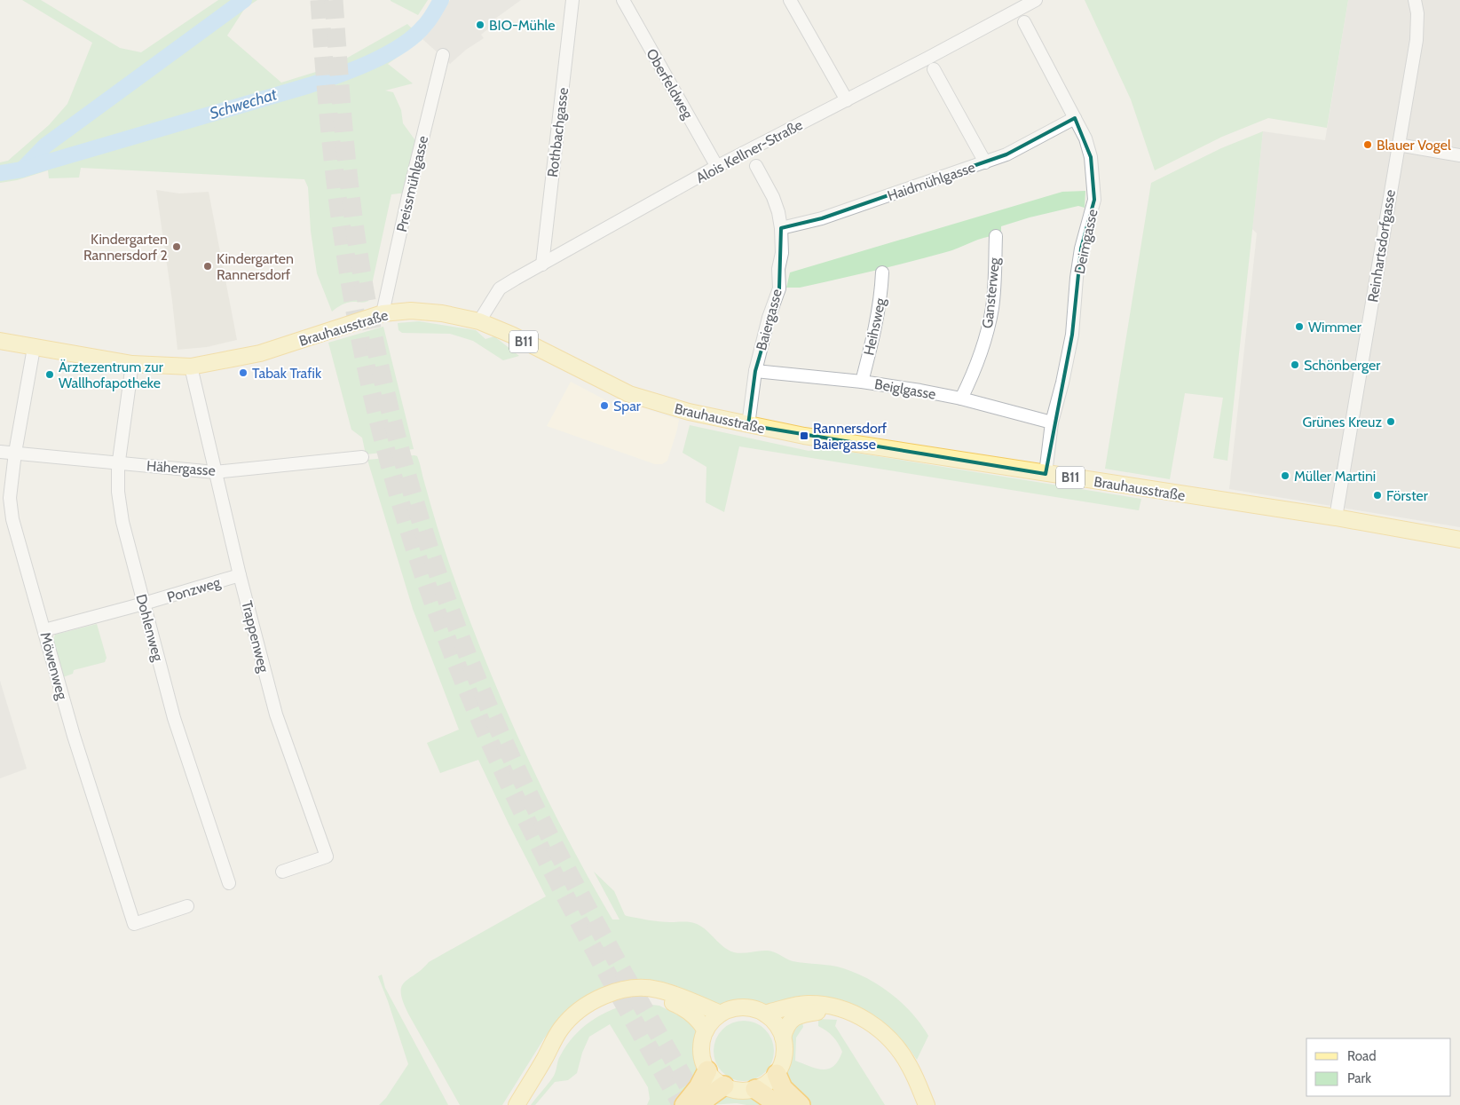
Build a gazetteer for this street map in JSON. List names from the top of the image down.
{
  "streets": {
    "main road": ["Brauhausstraße", "B11"],
    "street": [
      "Oberfeldweg",
      "Rothbachgasse",
      "Alois Kellner-Straße",
      "Haidmühlgasse",
      "Preissmühlgasse",
      "Deimgasse",
      "Reinhartsdorfgasse",
      "Gansterweg",
      "Baiergasse",
      "Heihsweg",
      "Beiglgasse",
      "Hähergasse",
      "Ponzweg",
      "Dohlenweg",
      "Trappenweg",
      "Möwenweg"
    ]
  },
  "crossings": [
    ["Oberfeldweg", "Alois Kellner-Straße"],
    ["Rothbachgasse", "Alois Kellner-Straße"],
    ["Alois Kellner-Straße", "Brauhausstraße"],
    ["Haidmühlgasse", "Deimgasse"],
    ["Haidmühlgasse", "Baiergasse"],
    ["Preissmühlgasse", "Brauhausstraße"],
    ["Deimgasse", "Brauhausstraße"],
    ["Deimgasse", "Beiglgasse"],
    ["Reinhartsdorfgasse", "Brauhausstraße"],
    ["Gansterweg", "Beiglgasse"],
    ["Baiergasse", "Brauhausstraße"],
    ["Baiergasse", "Beiglgasse"],
    ["Heihsweg", "Beiglgasse"],
    ["Brauhausstraße", "Dohlenweg"],
    ["Brauhausstraße", "Trappenweg"],
    ["Brauhausstraße", "Möwenweg"],
    ["Hähergasse", "Dohlenweg"],
    ["Hähergasse", "Trappenweg"],
    ["Hähergasse", "Möwenweg"],
    ["Ponzweg", "Dohlenweg"],
    ["Ponzweg", "Trappenweg"],
    ["Ponzweg", "Möwenweg"]
  ],
  "water": ["Schwechat"],
  "places": {
    "other": [
      "BIO-Mühle",
      "Blauer Vogel",
      "Kindergarten Rannersdorf 2",
      "Kindergarten Rannersdorf",
      "Wimmer",
      "Schönberger",
      "Tabak Trafik",
      "Ärztezentrum zur Wallhofapotheke",
      "Spar",
      "Grünes Kreuz",
      "Müller Martini",
      "Förster"
    ],
    "transit": ["Rannersdorf Baiergasse"]
  },
  "legend": ["Road", "Park"]
}
